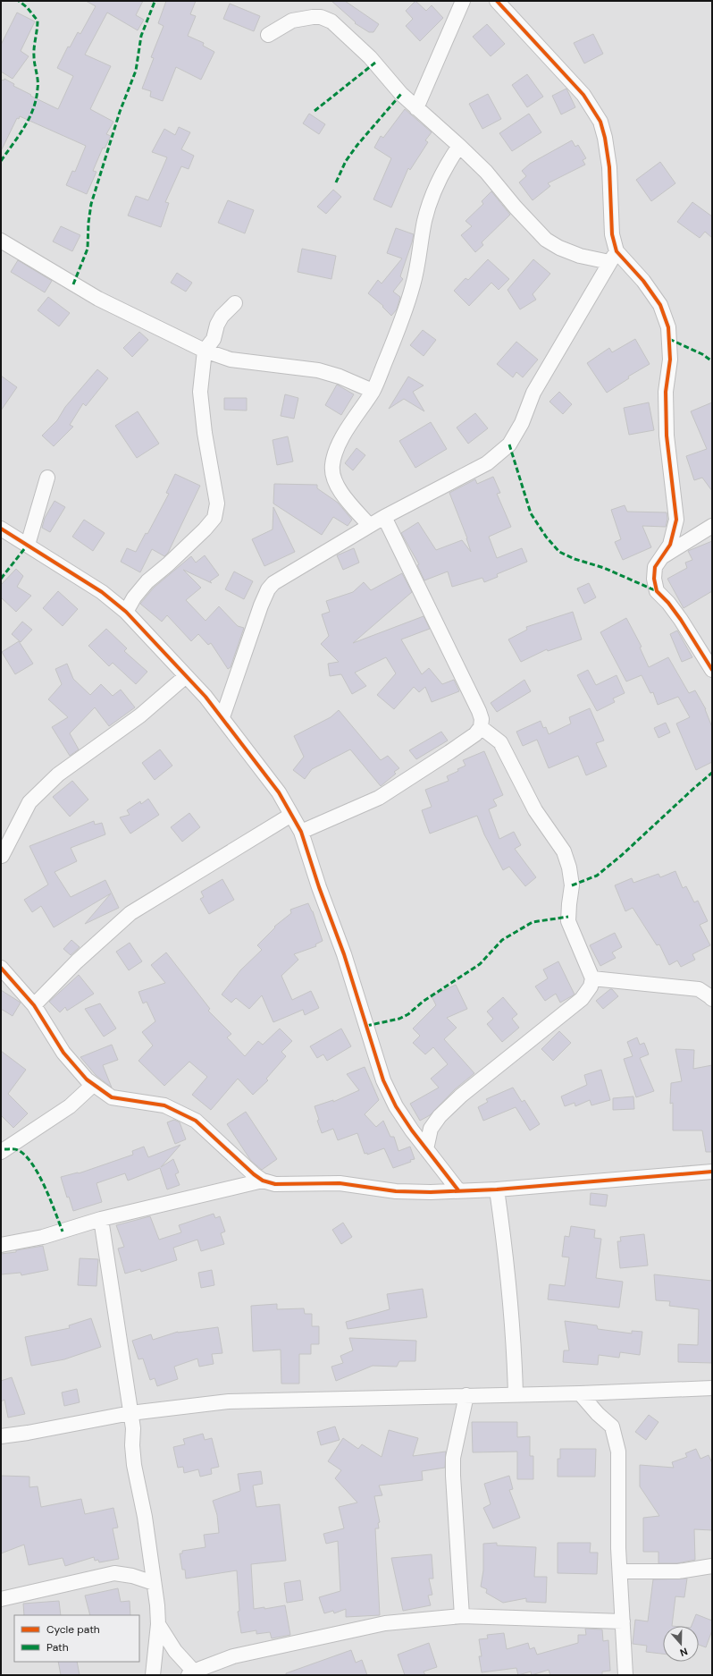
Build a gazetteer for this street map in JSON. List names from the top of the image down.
{
  "legend": ["Cycle path", "Path"],
  "north": "bottom"
}
